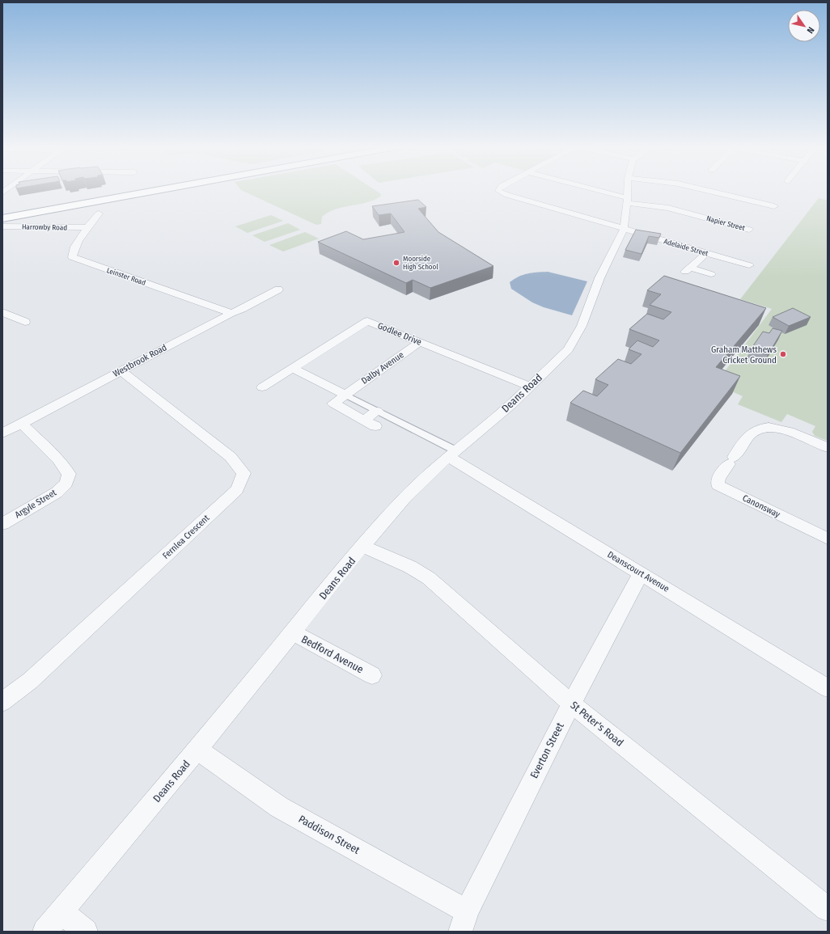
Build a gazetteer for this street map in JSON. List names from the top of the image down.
{
  "streets": {
    "street": [
      "Napier Street",
      "Harrowby Road",
      "Adelaide Street",
      "Leinster Road",
      "Godlee Drive",
      "Westbrook Road",
      "Dalby Avenue",
      "Deans Road",
      "Argyle Street",
      "Canonsway",
      "Fernlea Crescent",
      "Deanscourt Avenue",
      "Bedford Avenue",
      "St Peter's Road",
      "Everton Street",
      "Paddison Street"
    ]
  },
  "crossings": [
    ["Napier Street", "Deans Road"],
    ["Harrowby Road", "Leinster Road"],
    ["Adelaide Street", "Deans Road"],
    ["Leinster Road", "Westbrook Road"],
    ["Godlee Drive", "Dalby Avenue"],
    ["Godlee Drive", "Deans Road"],
    ["Westbrook Road", "Argyle Street"],
    ["Westbrook Road", "Fernlea Crescent"],
    ["Deans Road", "Deanscourt Avenue"],
    ["Deans Road", "Bedford Avenue"],
    ["Deans Road", "St Peter's Road"],
    ["Deans Road", "Paddison Street"],
    ["Deanscourt Avenue", "Everton Street"],
    ["St Peter's Road", "Everton Street"],
    ["Everton Street", "Paddison Street"]
  ],
  "places": ["Moorside High School", "Graham Matthews Cricket Ground"],
  "north": "bottom right"
}
